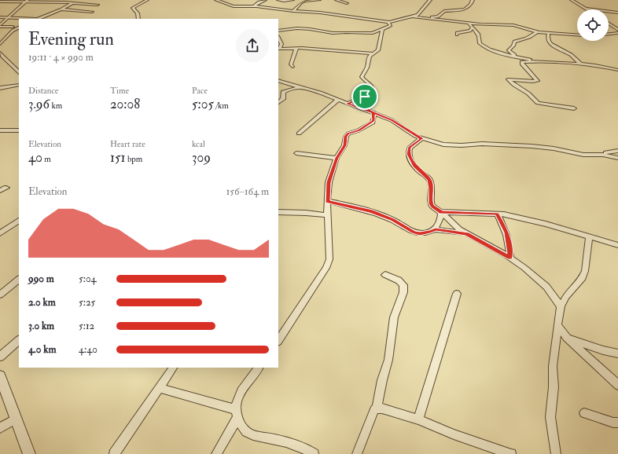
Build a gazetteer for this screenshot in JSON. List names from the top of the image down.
{
  "page": {
    "heading": ["Evening run", "19:11 · 4 × 990 m"],
    "stats": [
      ["Distance", "3.96 km"],
      ["Time", "20:08"],
      ["Pace", "5:05 /km"],
      ["Elevation", "40 m"],
      ["Heart rate", "151 bpm"],
      ["kcal", "309"]
    ],
    "chart": ["Elevation", "156–164 m"],
    "list": [
      {
        "name": "990 m",
        "note": "5:04"
      },
      {
        "name": "2.0 km",
        "note": "5:25"
      },
      {
        "name": "3.0 km",
        "note": "5:12"
      },
      {
        "name": "4.0 km",
        "note": "4:40"
      }
    ]
  }
}
